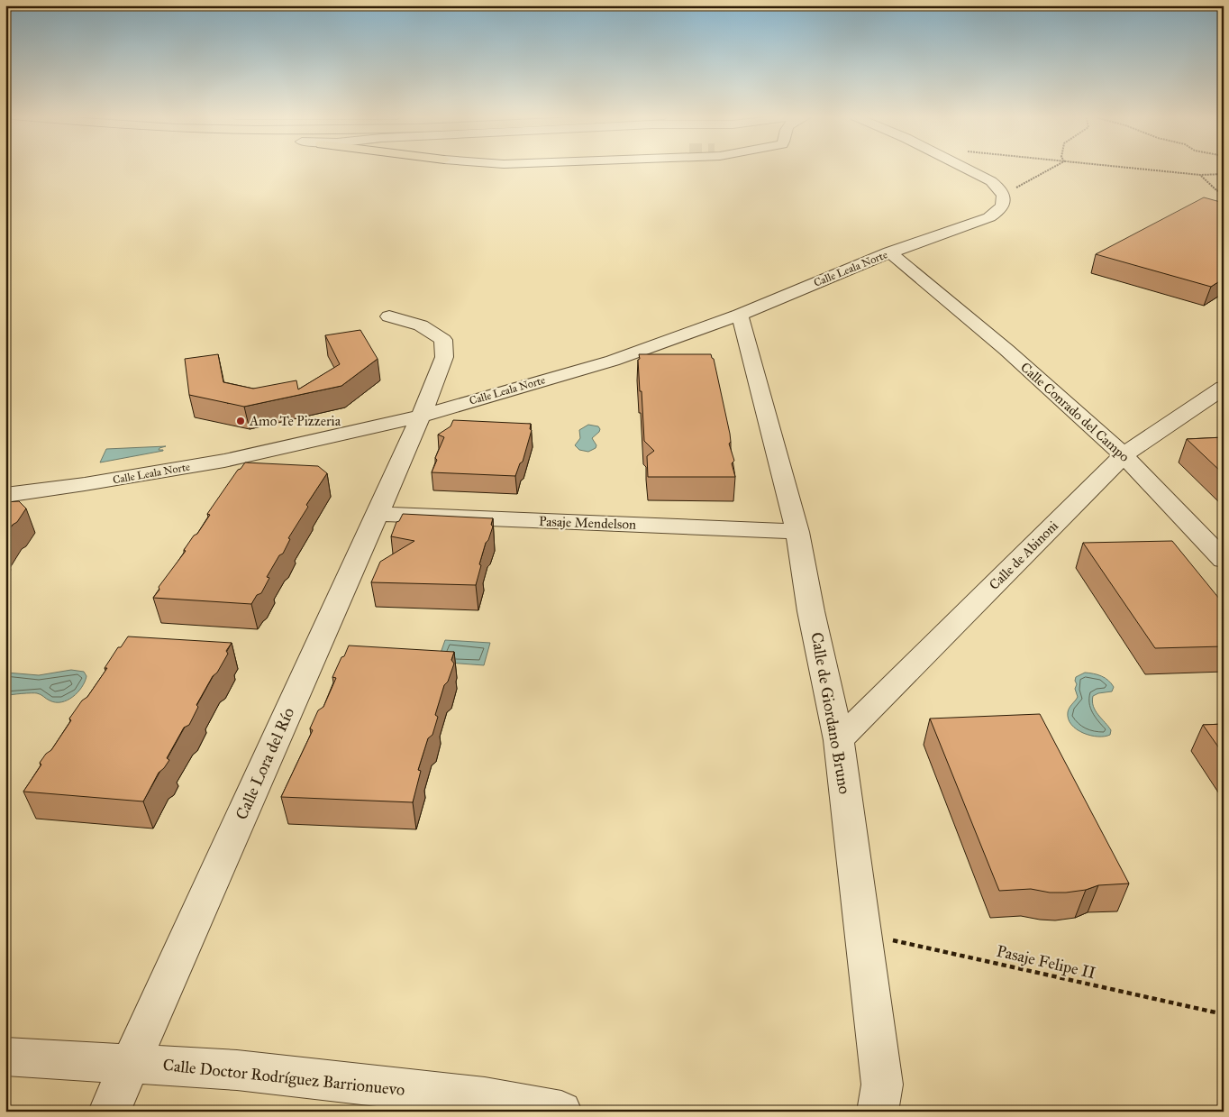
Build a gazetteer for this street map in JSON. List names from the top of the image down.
{
  "streets": {
    "street": [
      "Calle Leala Norte",
      "Calle Conrado del Campo",
      "Pasaje Mendelson",
      "Calle de Abinoni",
      "Calle de Giordano Bruno",
      "Calle Lora del Río",
      "Calle Doctor Rodríguez Barrionuevo"
    ],
    "path": ["Pasaje Felipe II"]
  },
  "crossings": [
    ["Calle Leala Norte", "Calle Conrado del Campo"],
    ["Calle Leala Norte", "Calle de Giordano Bruno"],
    ["Calle Leala Norte", "Calle Lora del Río"],
    ["Calle Conrado del Campo", "Calle de Abinoni"],
    ["Pasaje Mendelson", "Calle de Giordano Bruno"],
    ["Pasaje Mendelson", "Calle Lora del Río"],
    ["Calle de Abinoni", "Calle de Giordano Bruno"],
    ["Calle de Giordano Bruno", "Pasaje Felipe II"],
    ["Calle Lora del Río", "Calle Doctor Rodríguez Barrionuevo"]
  ],
  "places": ["Amo Te Pizzeria"]
}
